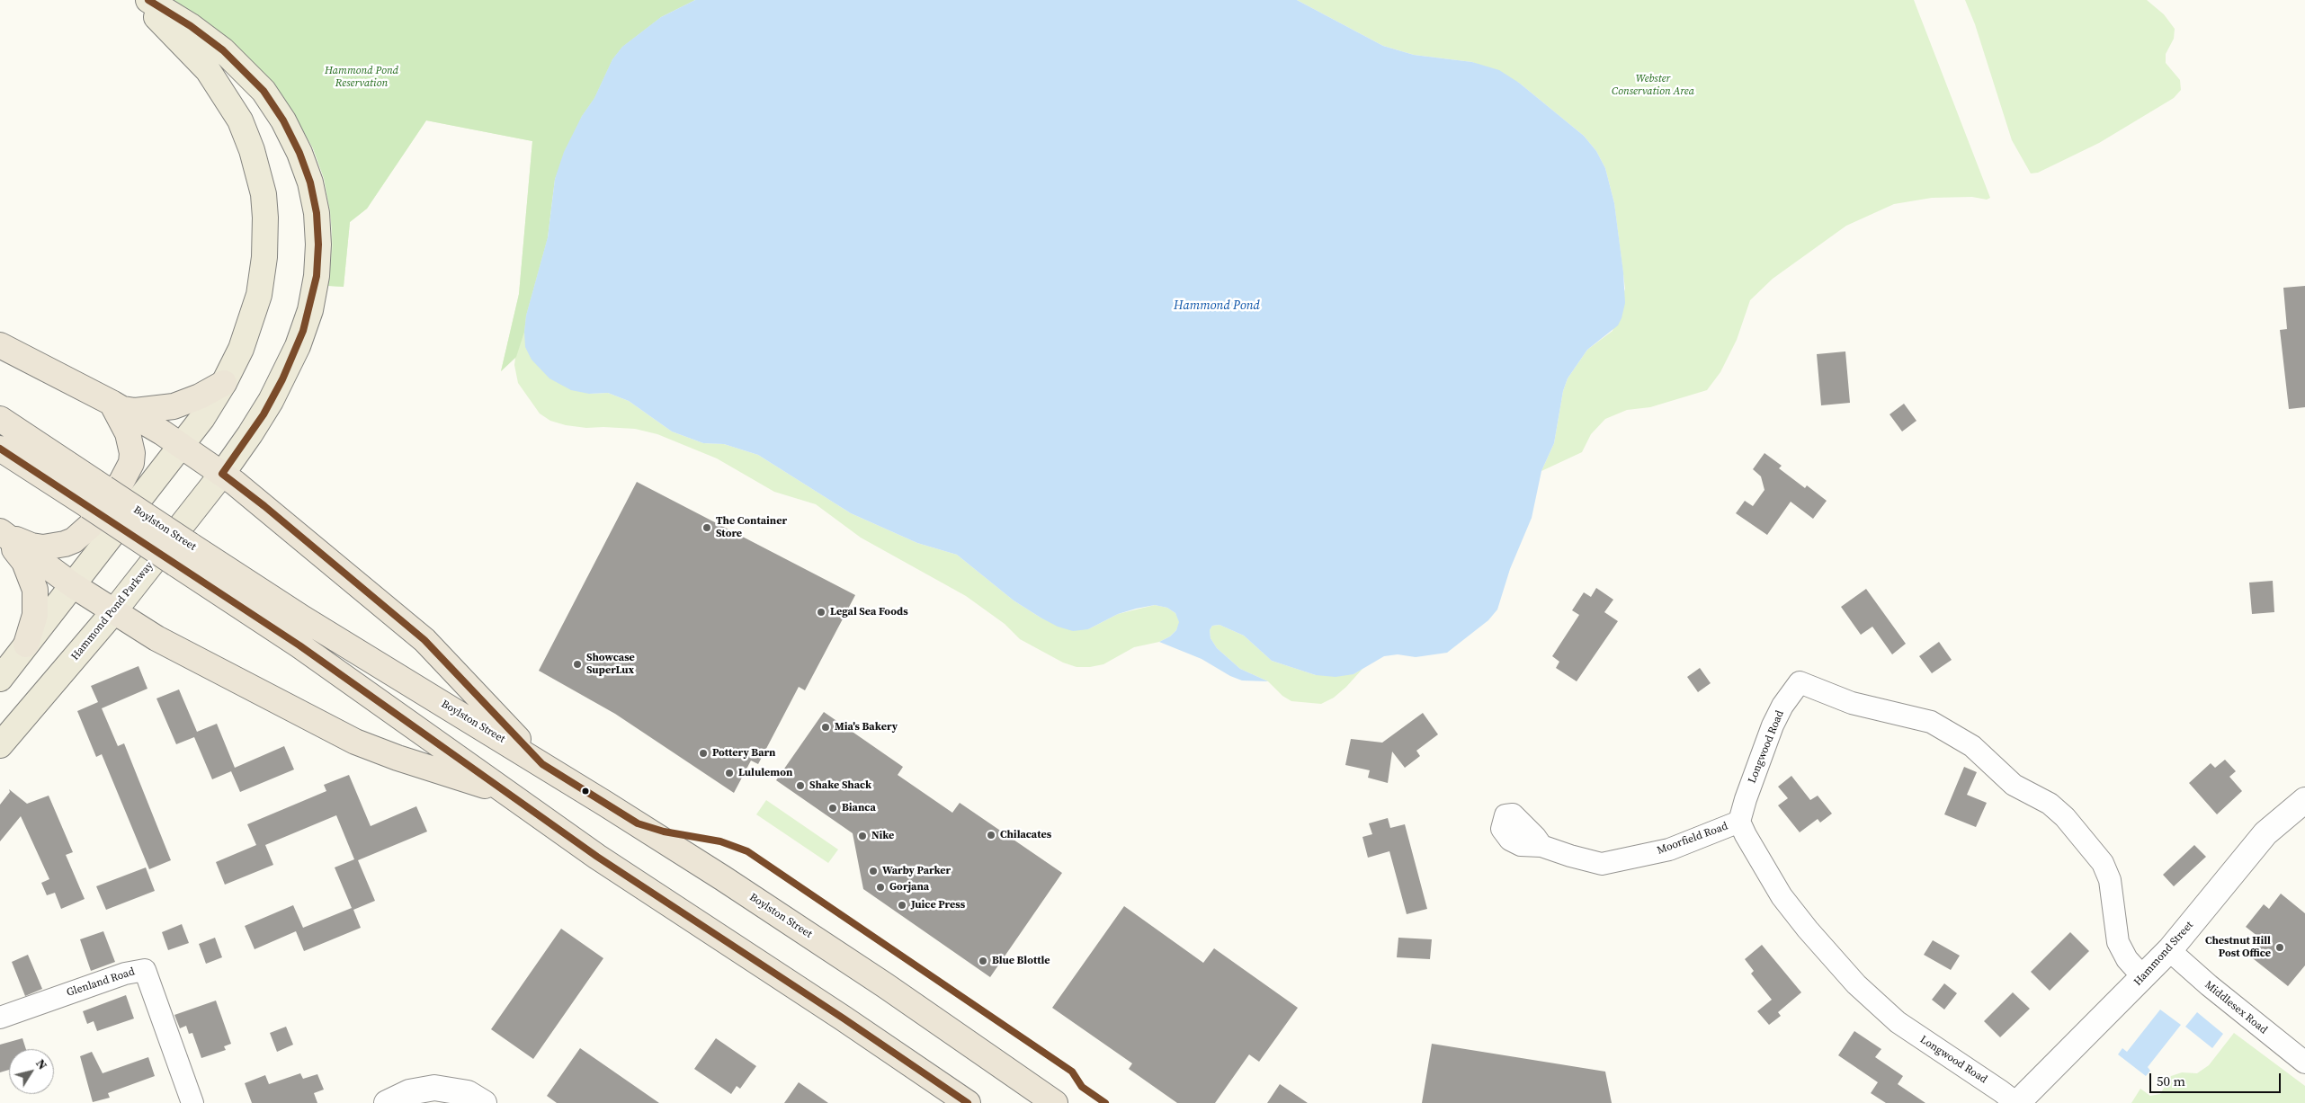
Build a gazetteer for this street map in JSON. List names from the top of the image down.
{
  "streets": {
    "highway": ["Boylston Street"],
    "main road": ["Hammond Pond Parkway"],
    "street": [
      "Longwood Road",
      "Moorfield Road",
      "Hammond Street",
      "Glenland Road",
      "Middlesex Road"
    ]
  },
  "crossings": [
    ["Longwood Road", "Moorfield Road"],
    ["Longwood Road", "Hammond Street"],
    ["Hammond Street", "Middlesex Road"]
  ],
  "water": ["Hammond Pond"],
  "parks": ["Hammond Pond Reservation", "Webster Conservation Area"],
  "places": [
    "The Container Store",
    "Legal Sea Foods",
    "Showcase SuperLux",
    "Mia's Bakery",
    "Pottery Barn",
    "Lululemon",
    "Shake Shack",
    "Bianca",
    "Chilacates",
    "Nike",
    "Warby Parker",
    "Gorjana",
    "Juice Press",
    "Chestnut Hill Post Office",
    "Blue Blottle"
  ],
  "scale_bar": "50 m",
  "north": "top right"
}
